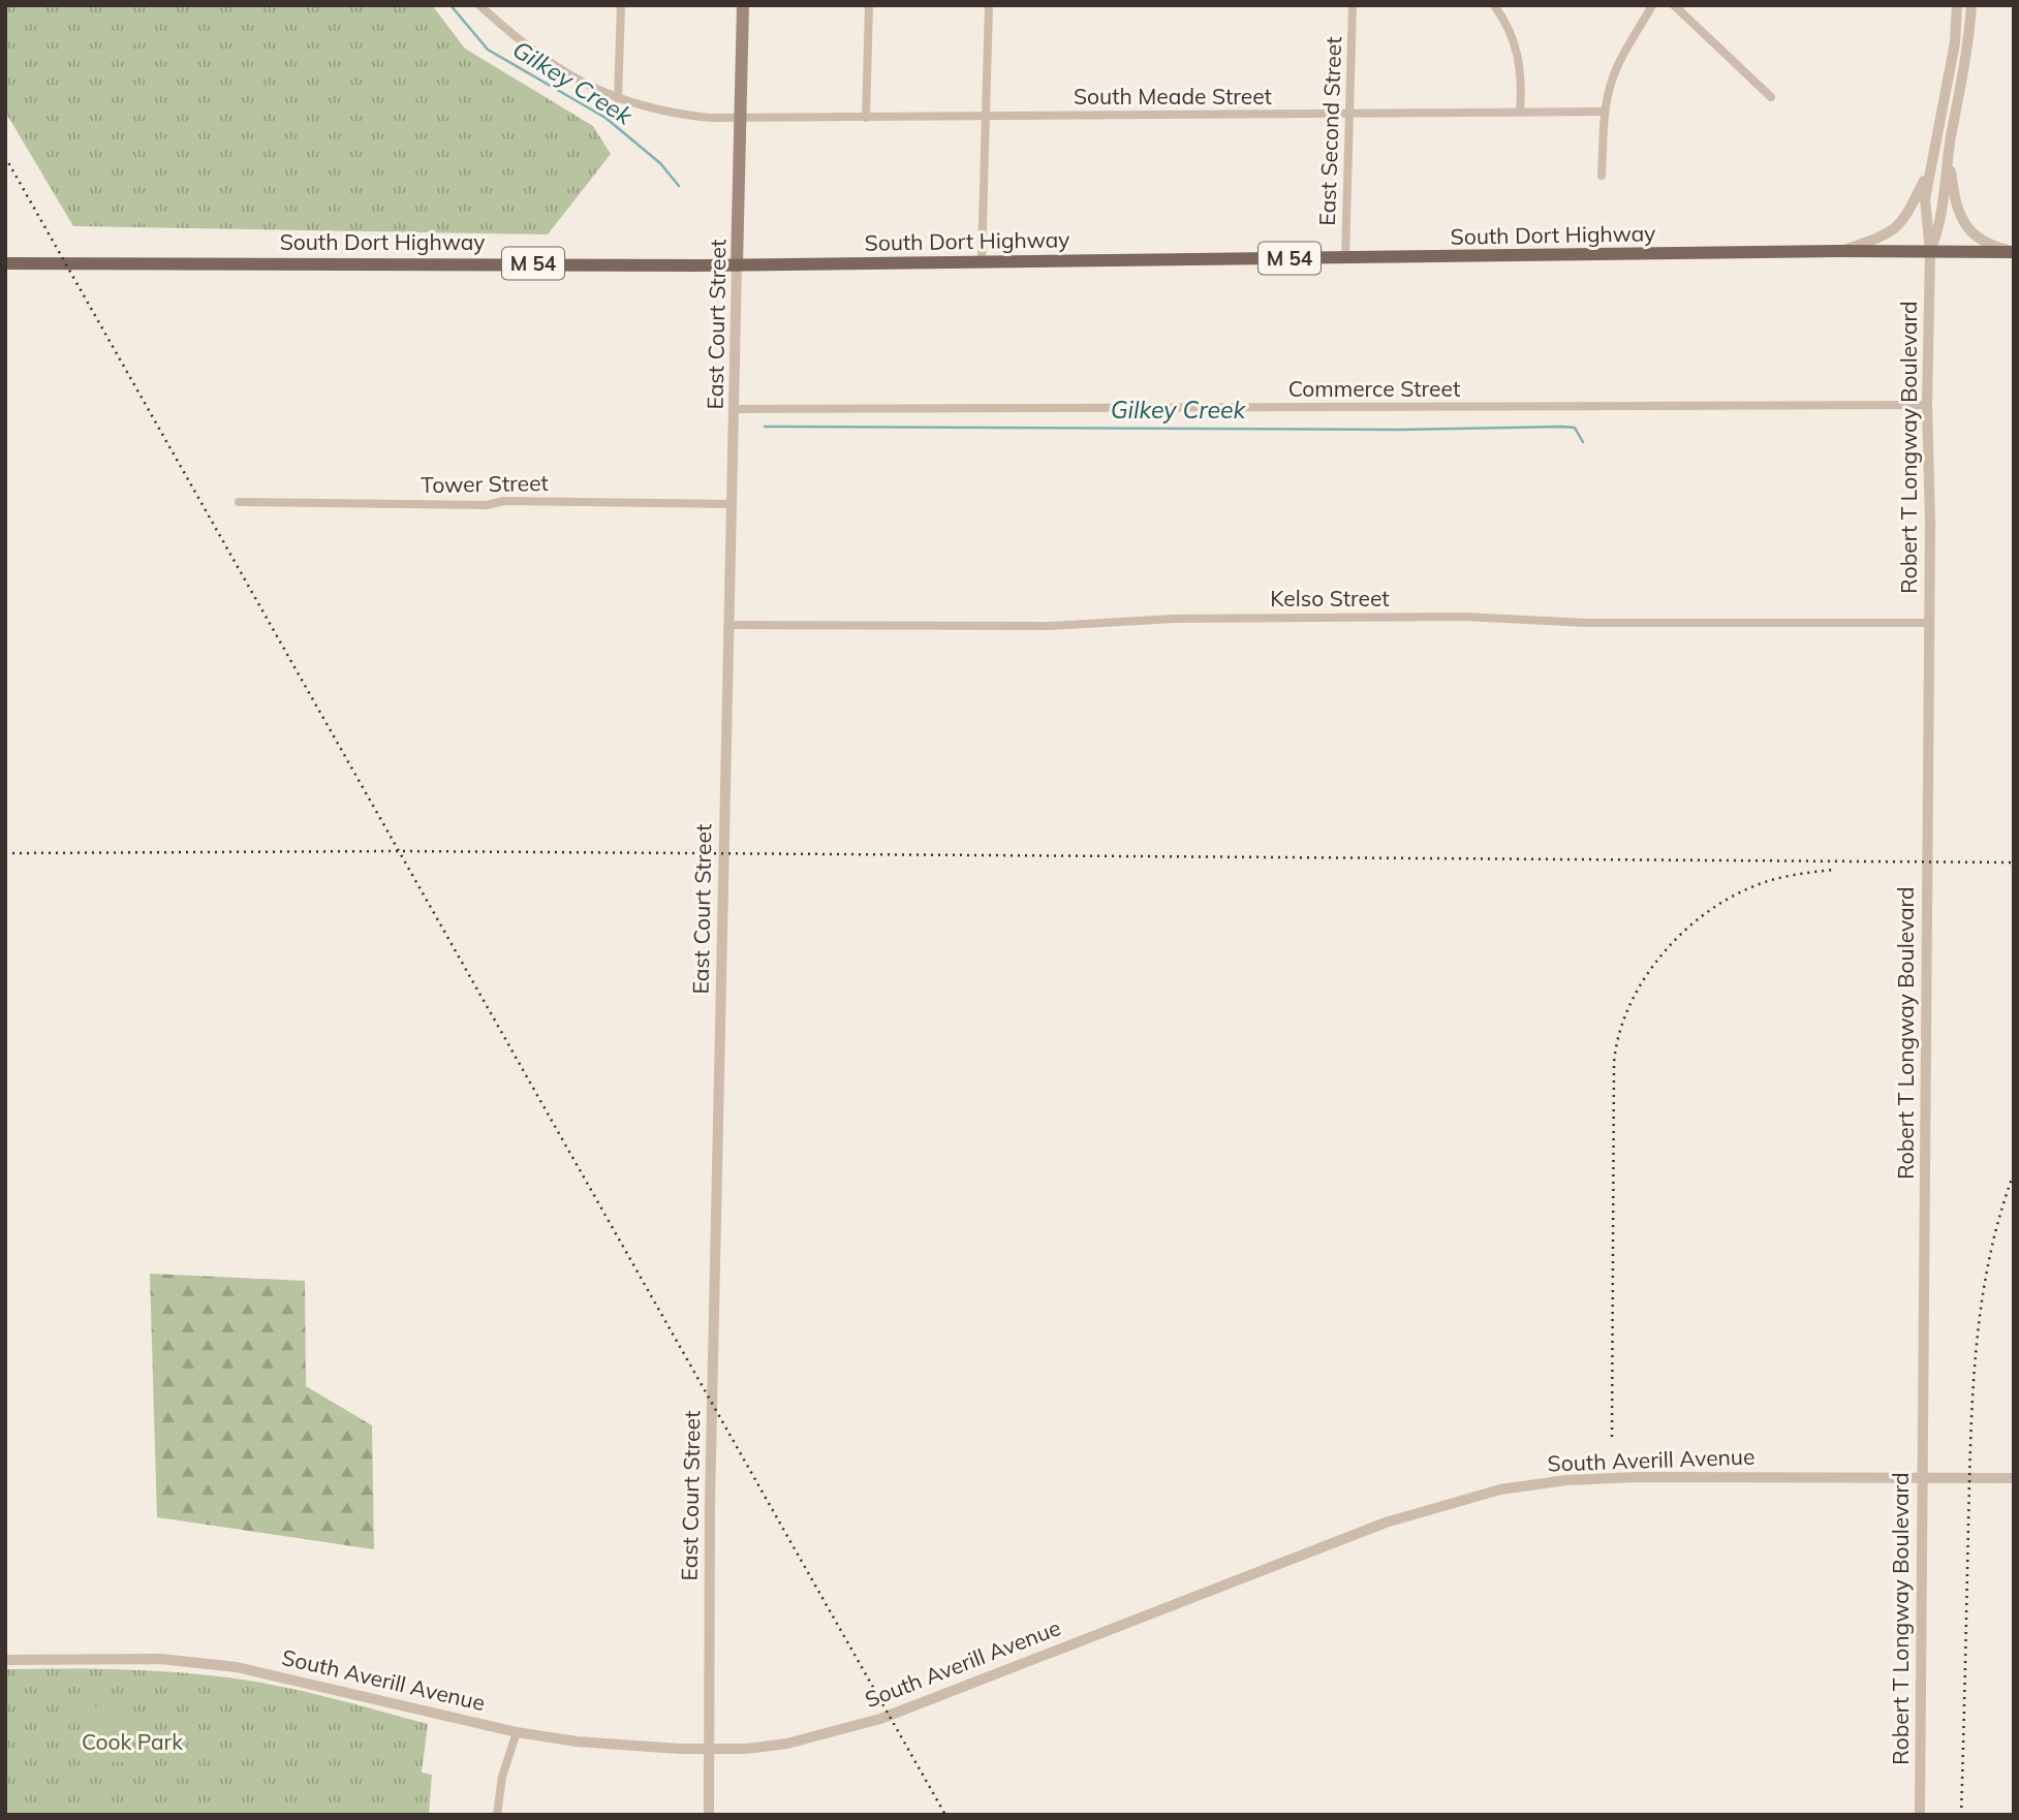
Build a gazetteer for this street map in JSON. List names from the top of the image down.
{
  "streets": {
    "main road": ["South Dort Highway", "M 54", "East Court Street"],
    "street": [
      "South Meade Street",
      "East Second Street",
      "Commerce Street",
      "Robert T Longway Boulevard",
      "Tower Street",
      "Kelso Street",
      "South Averill Avenue"
    ]
  },
  "crossings": [
    ["South Meade Street", "East Second Street"],
    ["South Meade Street", "East Court Street"],
    ["East Second Street", "South Dort Highway"],
    ["South Dort Highway", "M 54"],
    ["South Dort Highway", "East Court Street"],
    ["South Dort Highway", "Robert T Longway Boulevard"],
    ["M 54", "Robert T Longway Boulevard"],
    ["East Court Street", "Commerce Street"],
    ["East Court Street", "Tower Street"],
    ["East Court Street", "Kelso Street"],
    ["East Court Street", "South Averill Avenue"],
    ["Commerce Street", "Robert T Longway Boulevard"],
    ["Robert T Longway Boulevard", "Kelso Street"],
    ["Robert T Longway Boulevard", "South Averill Avenue"]
  ],
  "water": ["Gilkey Creek"],
  "parks": ["Cook Park"]
}
